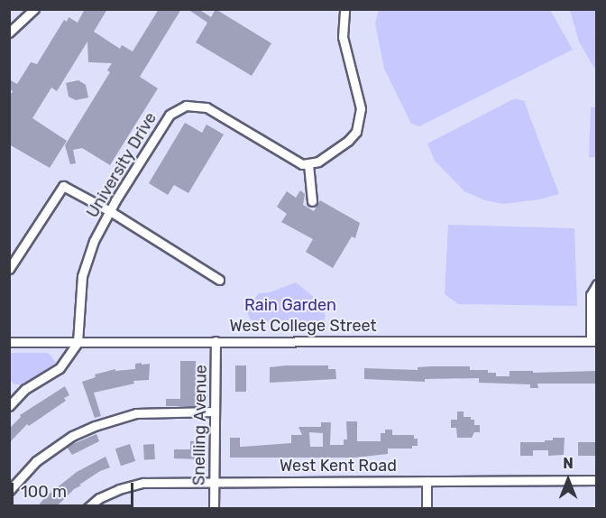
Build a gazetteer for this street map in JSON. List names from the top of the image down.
{
  "streets": {
    "street": [
      "University Drive",
      "West College Street",
      "Snelling Avenue",
      "West Kent Road"
    ]
  },
  "crossings": [
    ["University Drive", "West College Street"],
    ["West College Street", "Snelling Avenue"],
    ["Snelling Avenue", "West Kent Road"]
  ],
  "parks": ["Rain Garden"],
  "scale_bar": "100 m",
  "north": "top"
}
